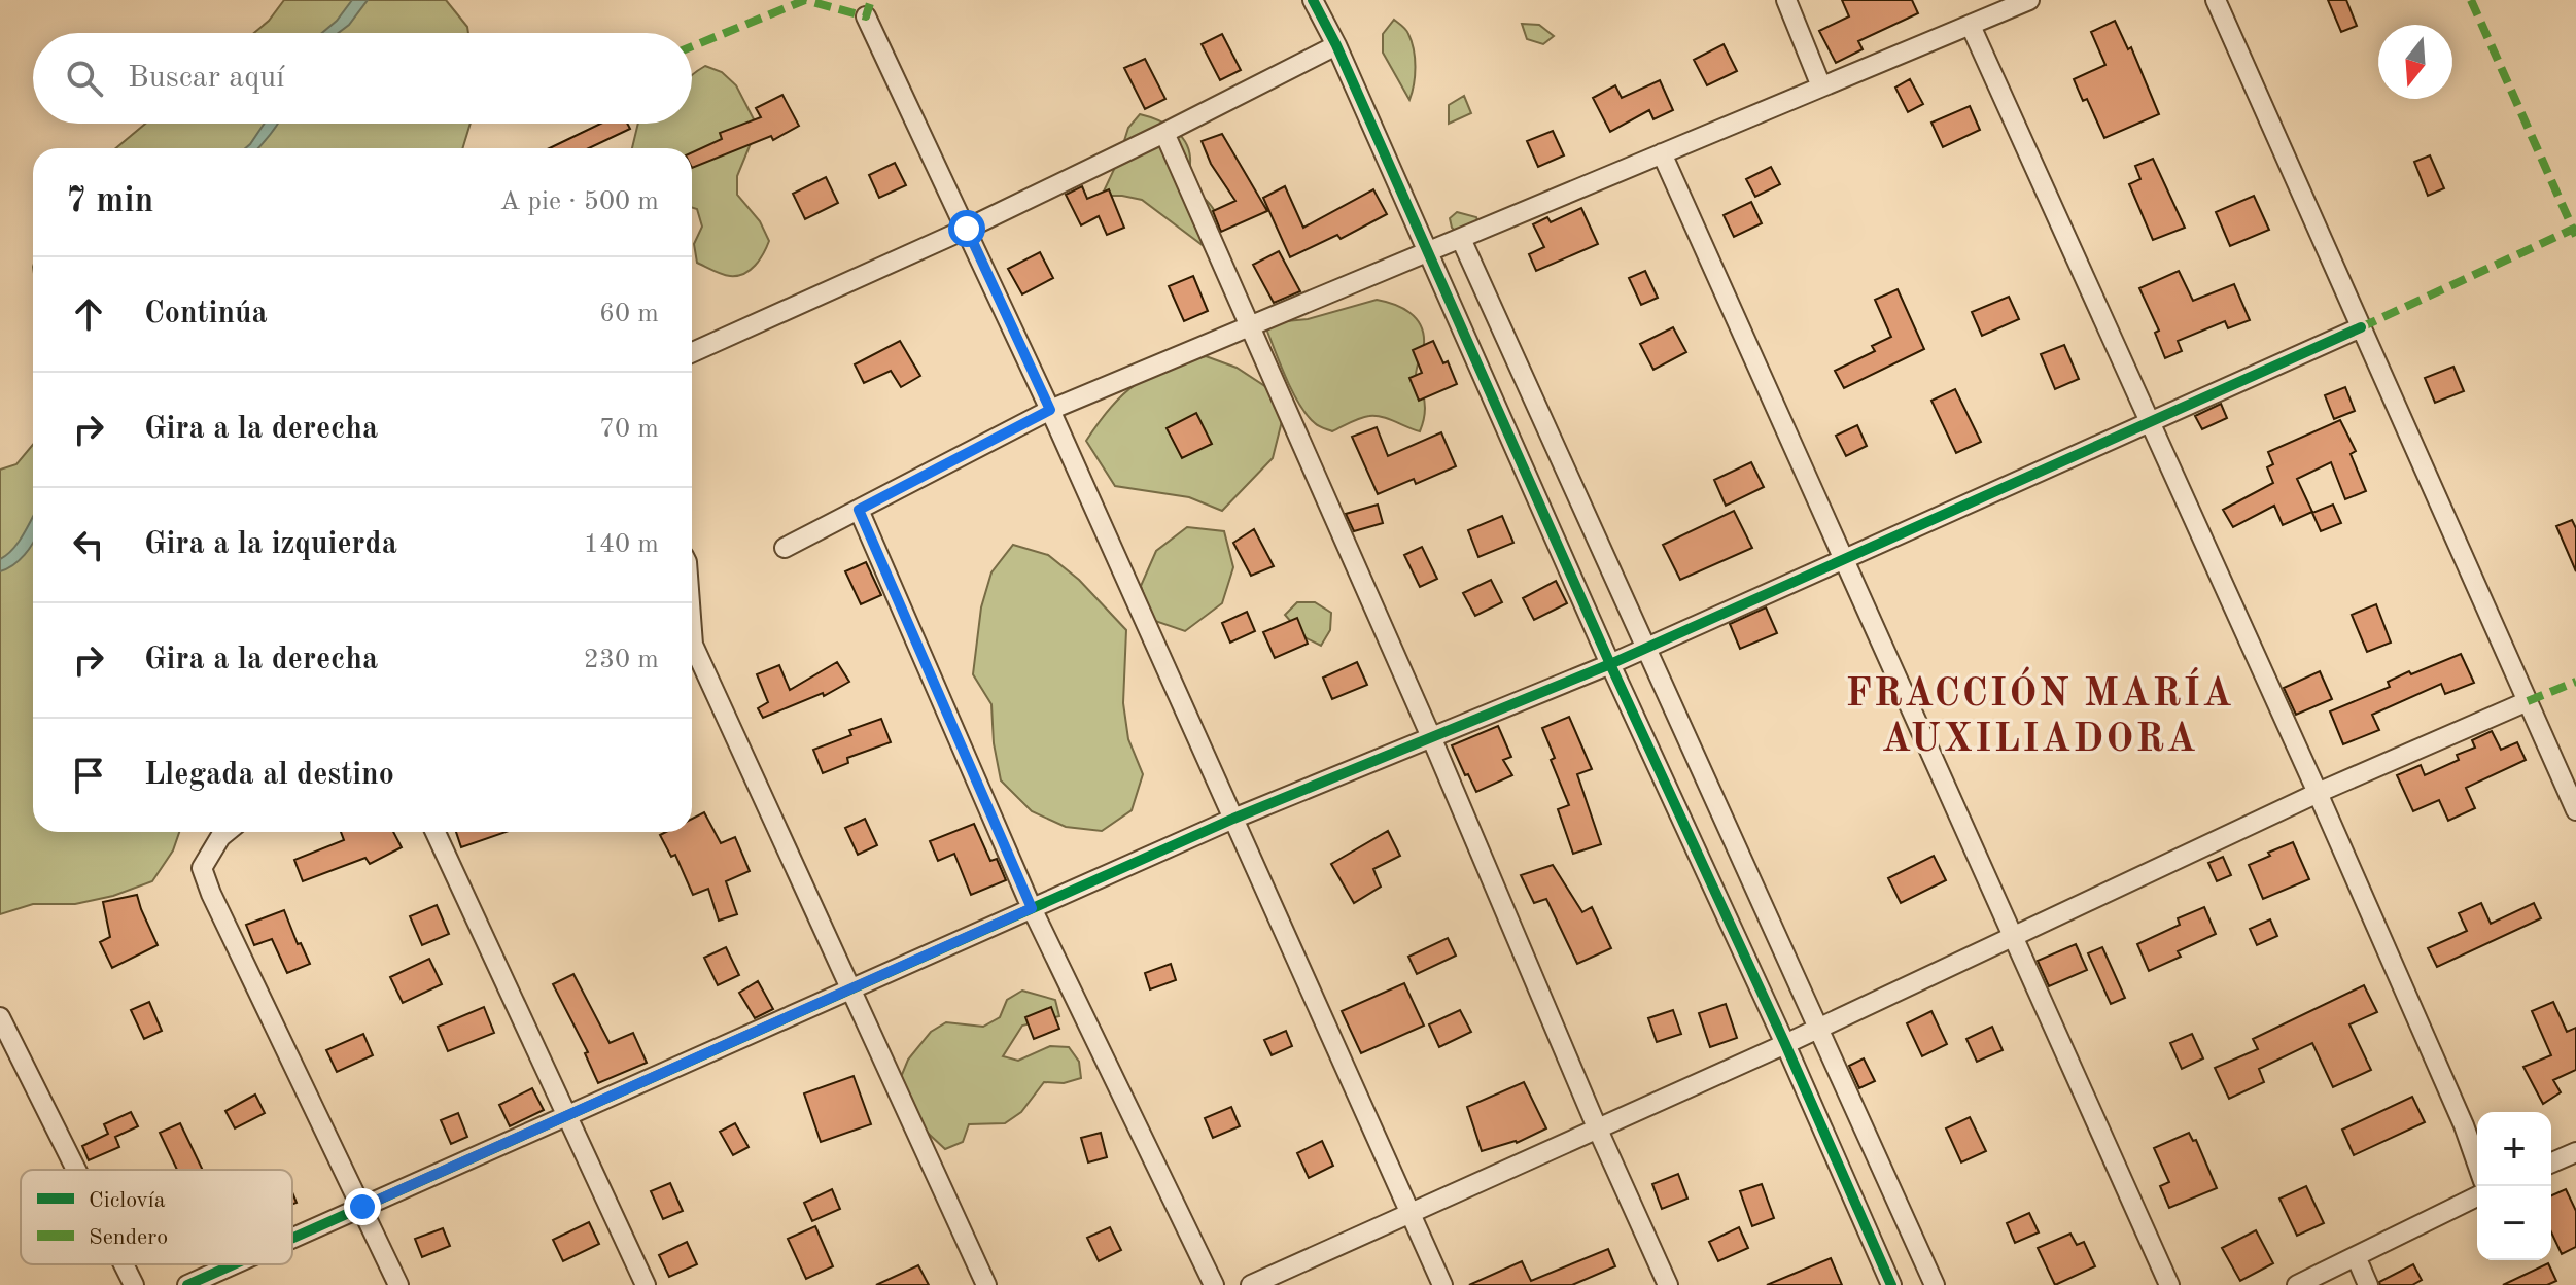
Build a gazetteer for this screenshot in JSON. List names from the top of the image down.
{
  "districts": ["FRACCIÓN MARÍA AUXILIADORA"],
  "legend": ["Ciclovía", "Sendero"],
  "north": "bottom",
  "page": {
    "search": "Buscar aquí",
    "heading": ["7 min", "A pie · 500 m"],
    "list": [
      ["Continúa", "60 m"],
      ["Gira a la derecha", "70 m"],
      ["Gira a la izquierda", "140 m"],
      ["Gira a la derecha", "230 m"],
      "Llegada al destino"
    ],
    "map_buttons": ["+", "−"]
  }
}
